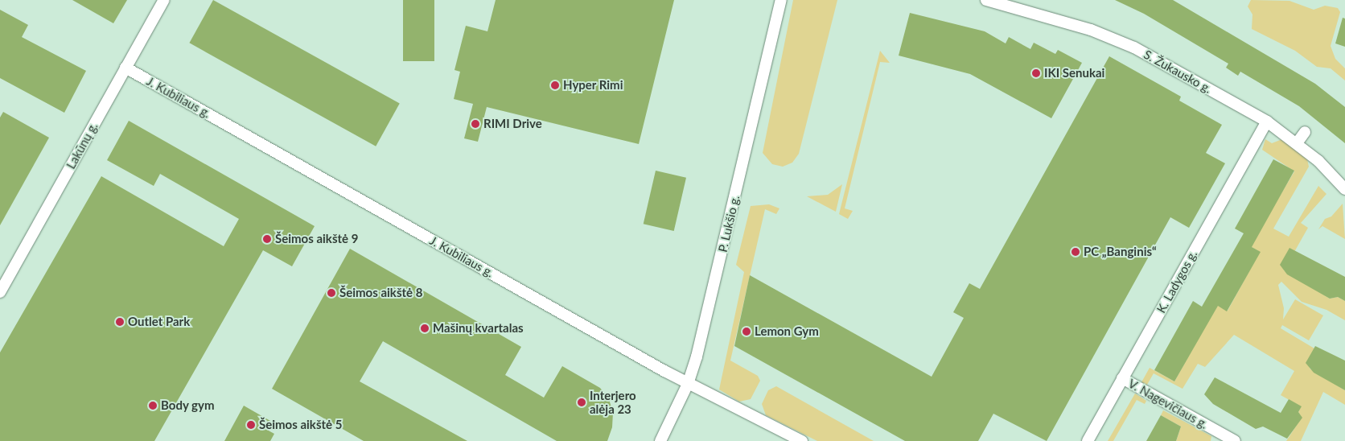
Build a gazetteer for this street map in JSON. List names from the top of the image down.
{
  "streets": {
    "street": [
      "S. Žukausko g.",
      "J. Kubiliaus g.",
      "Lakūnų g.",
      "P. Lukšio g.",
      "K. Ladygos g.",
      "V. Nagevičiaus g."
    ]
  },
  "crossings": [
    ["S. Žukausko g.", "K. Ladygos g."],
    ["J. Kubiliaus g.", "Lakūnų g."],
    ["J. Kubiliaus g.", "P. Lukšio g."],
    ["K. Ladygos g.", "V. Nagevičiaus g."]
  ],
  "places": [
    "IKI Senukai",
    "Hyper Rimi",
    "RIMI Drive",
    "Šeimos aikštė 9",
    "PC „Banginis“",
    "Šeimos aikštė 8",
    "Outlet Park",
    "Mašinų kvartalas",
    "Lemon Gym",
    "Interjero alėja 23",
    "Body gym",
    "Šeimos aikštė 5"
  ]
}
